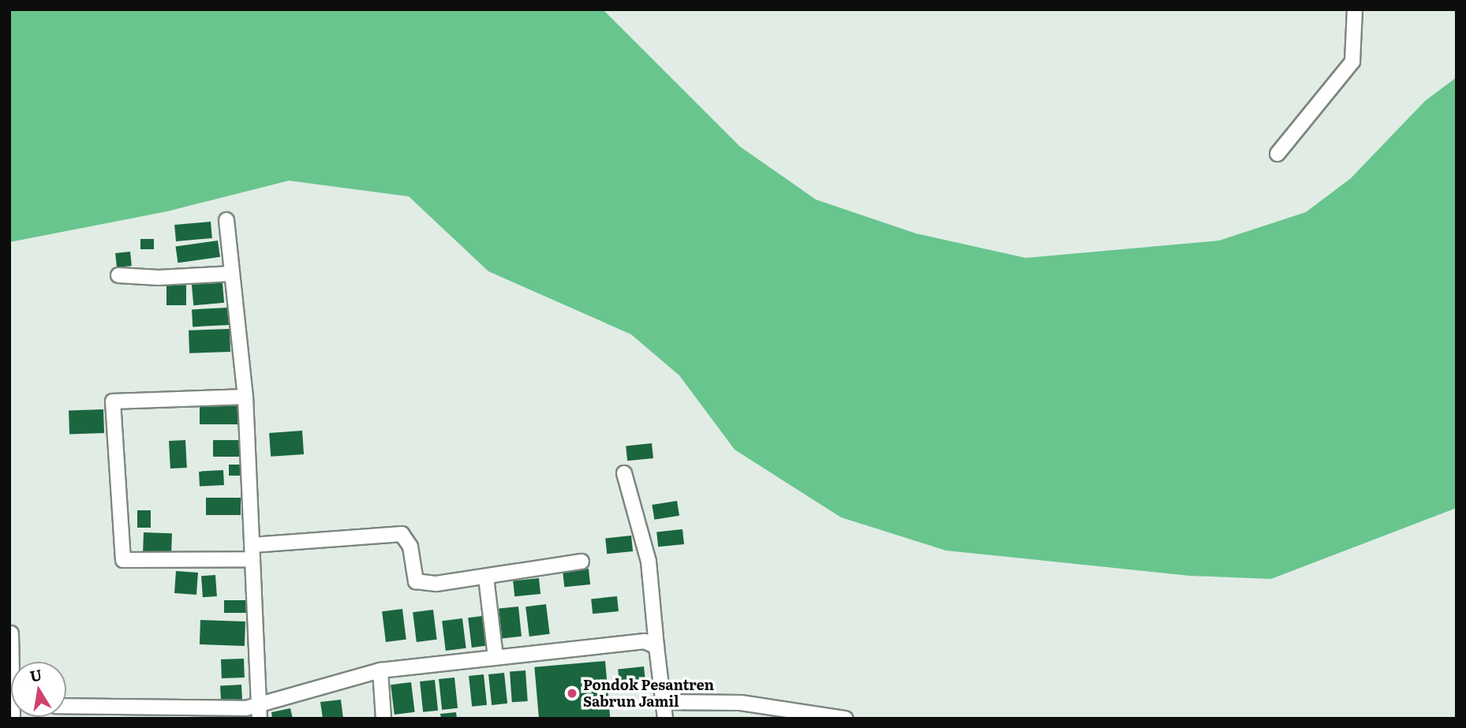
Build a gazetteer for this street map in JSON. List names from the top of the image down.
{
  "places": ["Pondok Pesantren Sabrun Jamil"],
  "north": "top"
}
